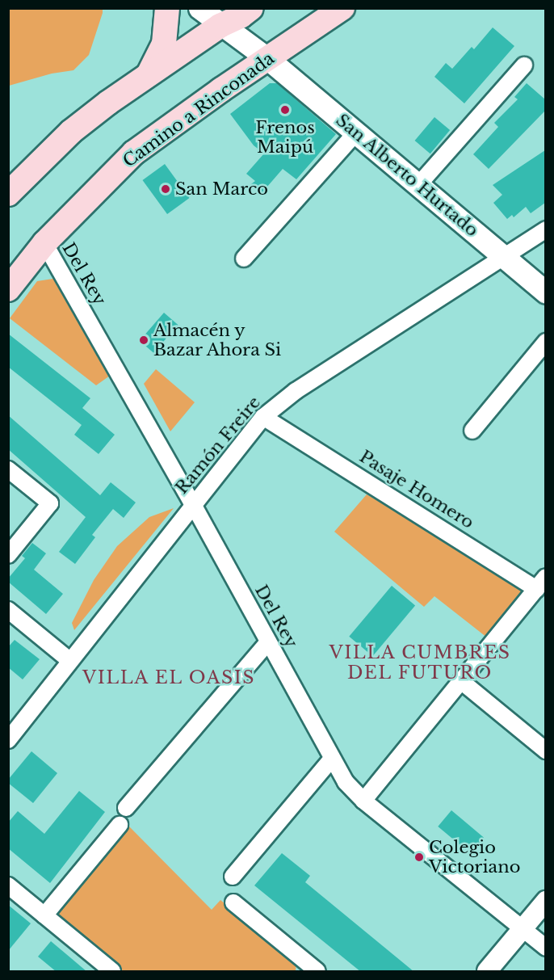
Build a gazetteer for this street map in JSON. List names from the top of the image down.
{
  "streets": {
    "main road": ["Camino a Rinconada", "San Alberto Hurtado"],
    "street": ["Del Rey", "Ramón Freire", "Pasaje Homero"]
  },
  "crossings": [
    ["Camino a Rinconada", "San Alberto Hurtado"],
    ["Camino a Rinconada", "Del Rey"],
    ["San Alberto Hurtado", "Ramón Freire"],
    ["Del Rey", "Ramón Freire"],
    ["Ramón Freire", "Pasaje Homero"]
  ],
  "districts": ["VILLA CUMBRES DEL FUTURO", "VILLA EL OASIS"],
  "places": [
    "Frenos Maipú",
    "San Marco",
    "Almacén y Bazar Ahora Si",
    "Colegio Victoriano"
  ]
}
